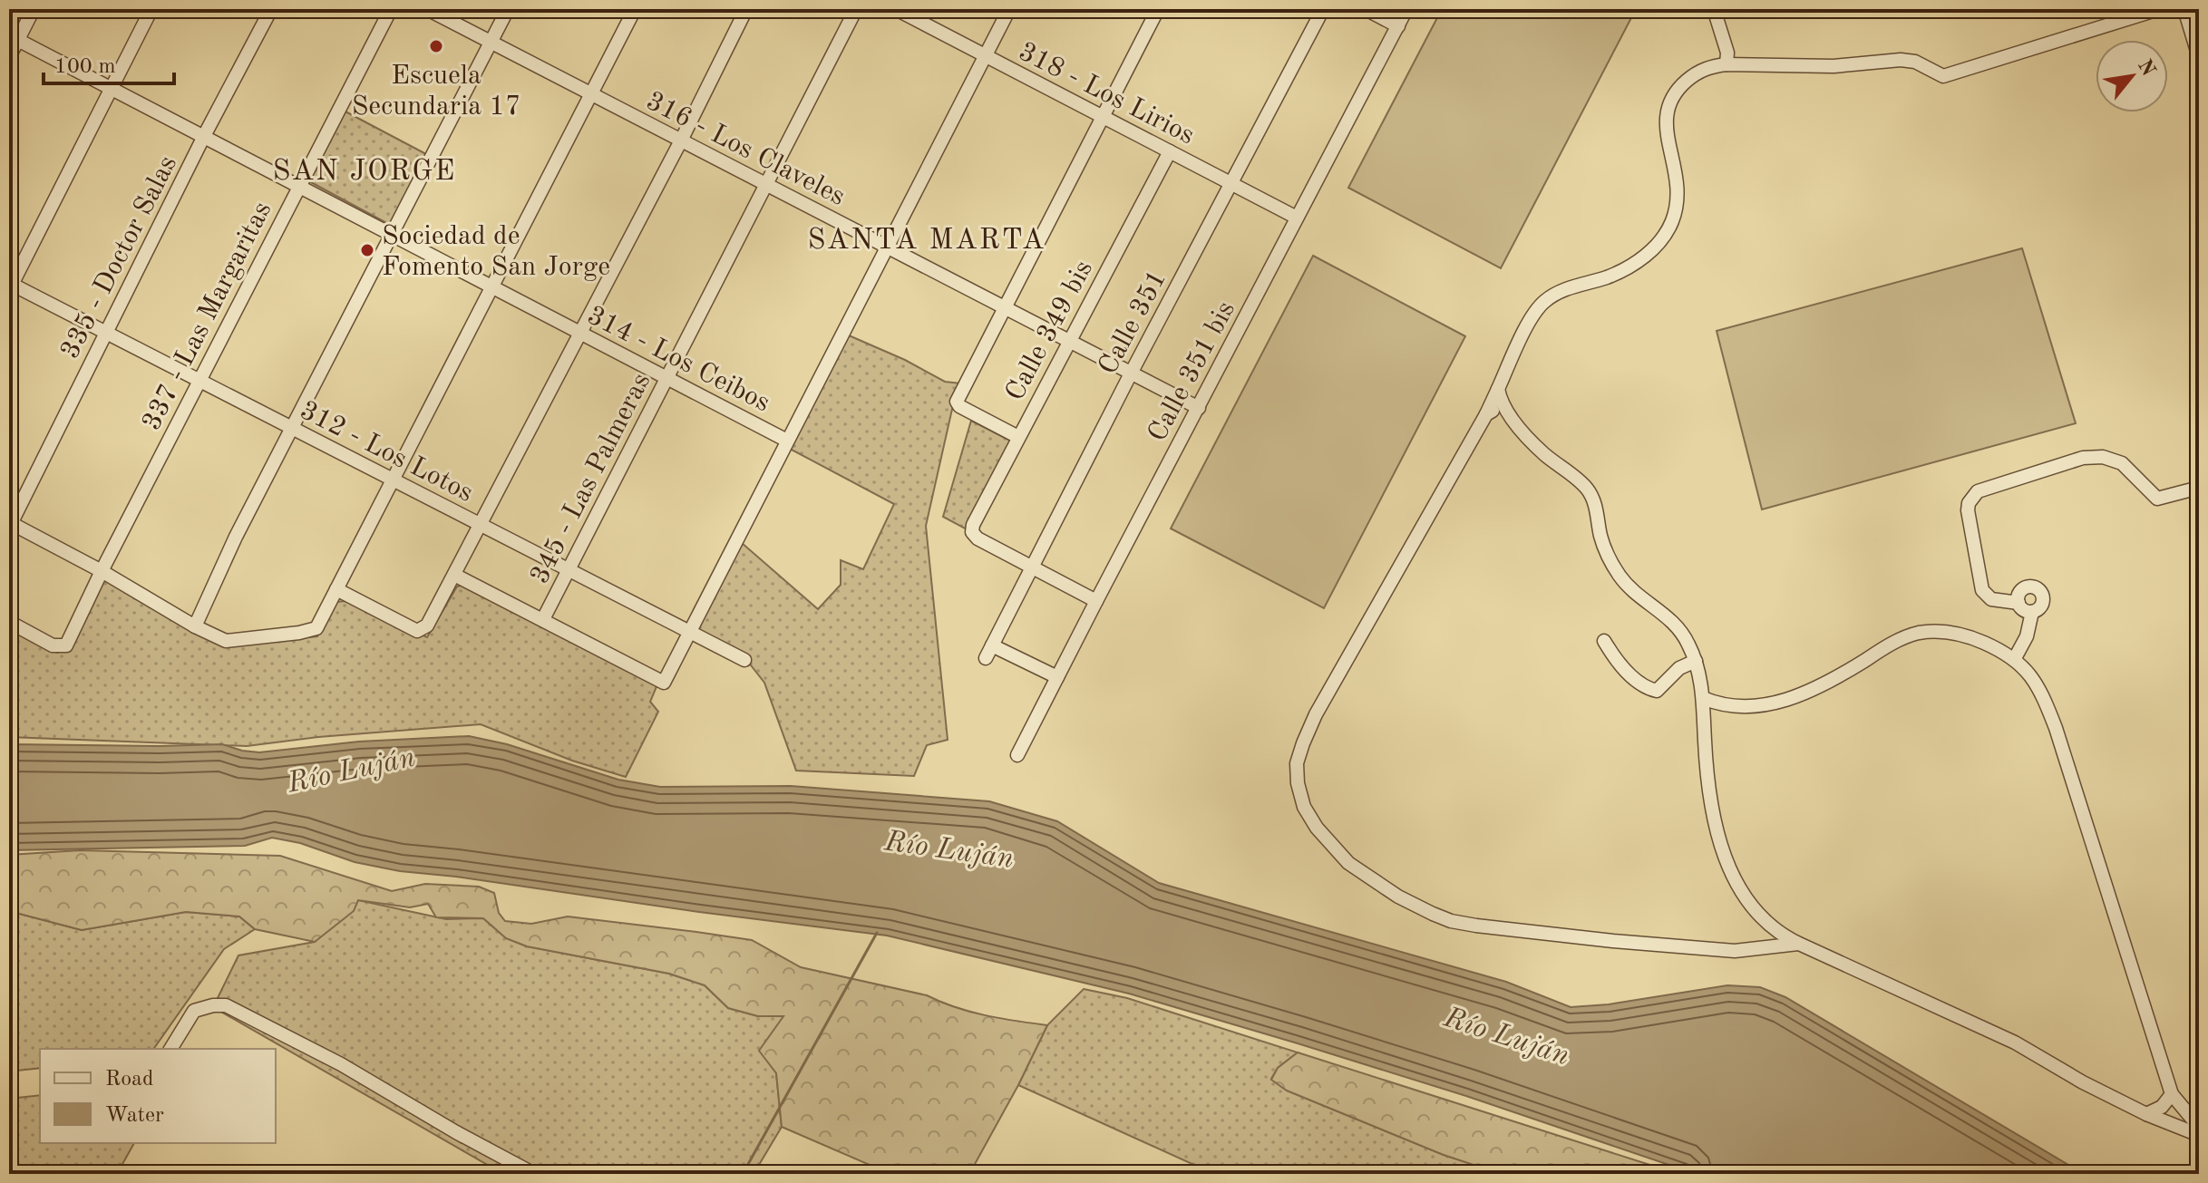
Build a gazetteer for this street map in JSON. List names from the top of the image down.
{
  "streets": {
    "street": [
      "318 - Los Lirios",
      "316 - Los Claveles",
      "335 - Doctor Salas",
      "337 - Las Margaritas",
      "Calle 351",
      "Calle 349 bis",
      "314 - Los Ceibos",
      "Calle 351 bis",
      "312 - Los Lotos",
      "345 - Las Palmeras"
    ]
  },
  "crossings": [
    ["318 - Los Lirios", "Calle 351"],
    ["318 - Los Lirios", "Calle 349 bis"],
    ["318 - Los Lirios", "Calle 351 bis"],
    ["316 - Los Claveles", "Calle 351"],
    ["316 - Los Claveles", "Calle 349 bis"],
    ["316 - Los Claveles", "Calle 351 bis"],
    ["316 - Los Claveles", "345 - Las Palmeras"],
    ["335 - Doctor Salas", "314 - Los Ceibos"],
    ["335 - Doctor Salas", "312 - Los Lotos"],
    ["337 - Las Margaritas", "314 - Los Ceibos"],
    ["337 - Las Margaritas", "312 - Los Lotos"],
    ["Calle 351", "Calle 349 bis"],
    ["314 - Los Ceibos", "345 - Las Palmeras"],
    ["312 - Los Lotos", "345 - Las Palmeras"]
  ],
  "districts": ["SAN JORGE", "SANTA MARTA"],
  "water": ["Río Luján"],
  "places": ["Escuela Secundaria 17", "Sociedad de Fomento San Jorge"],
  "legend": ["Road", "Water"],
  "scale_bar": "100 m",
  "north": "top right"
}
